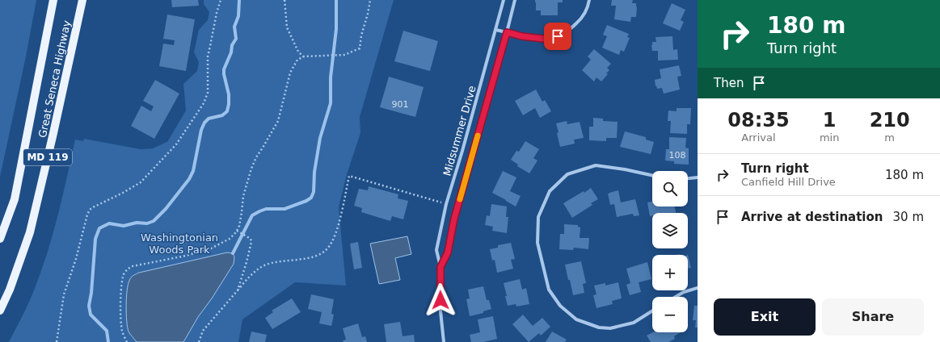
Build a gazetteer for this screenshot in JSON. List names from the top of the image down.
{
  "streets": {
    "main road": ["Great Seneca Highway", "MD 119"],
    "street": ["Midsummer Drive"]
  },
  "parks": ["Washingtonian Woods Park"],
  "house_numbers": ["901", "108"],
  "page": {
    "turn": ["180 m", "Turn right"],
    "then": "Then",
    "eta": [
      "08:35",
      "Arrival",
      "1",
      "min",
      "210",
      "m"
    ],
    "list": [
      {
        "name": "Turn right",
        "note": "Canfield Hill Drive",
        "value": "180 m"
      },
      {
        "name": "Arrive at destination",
        "value": "30 m"
      }
    ],
    "map_buttons": ["+", "−"],
    "buttons": ["Exit", "Share"]
  }
}
